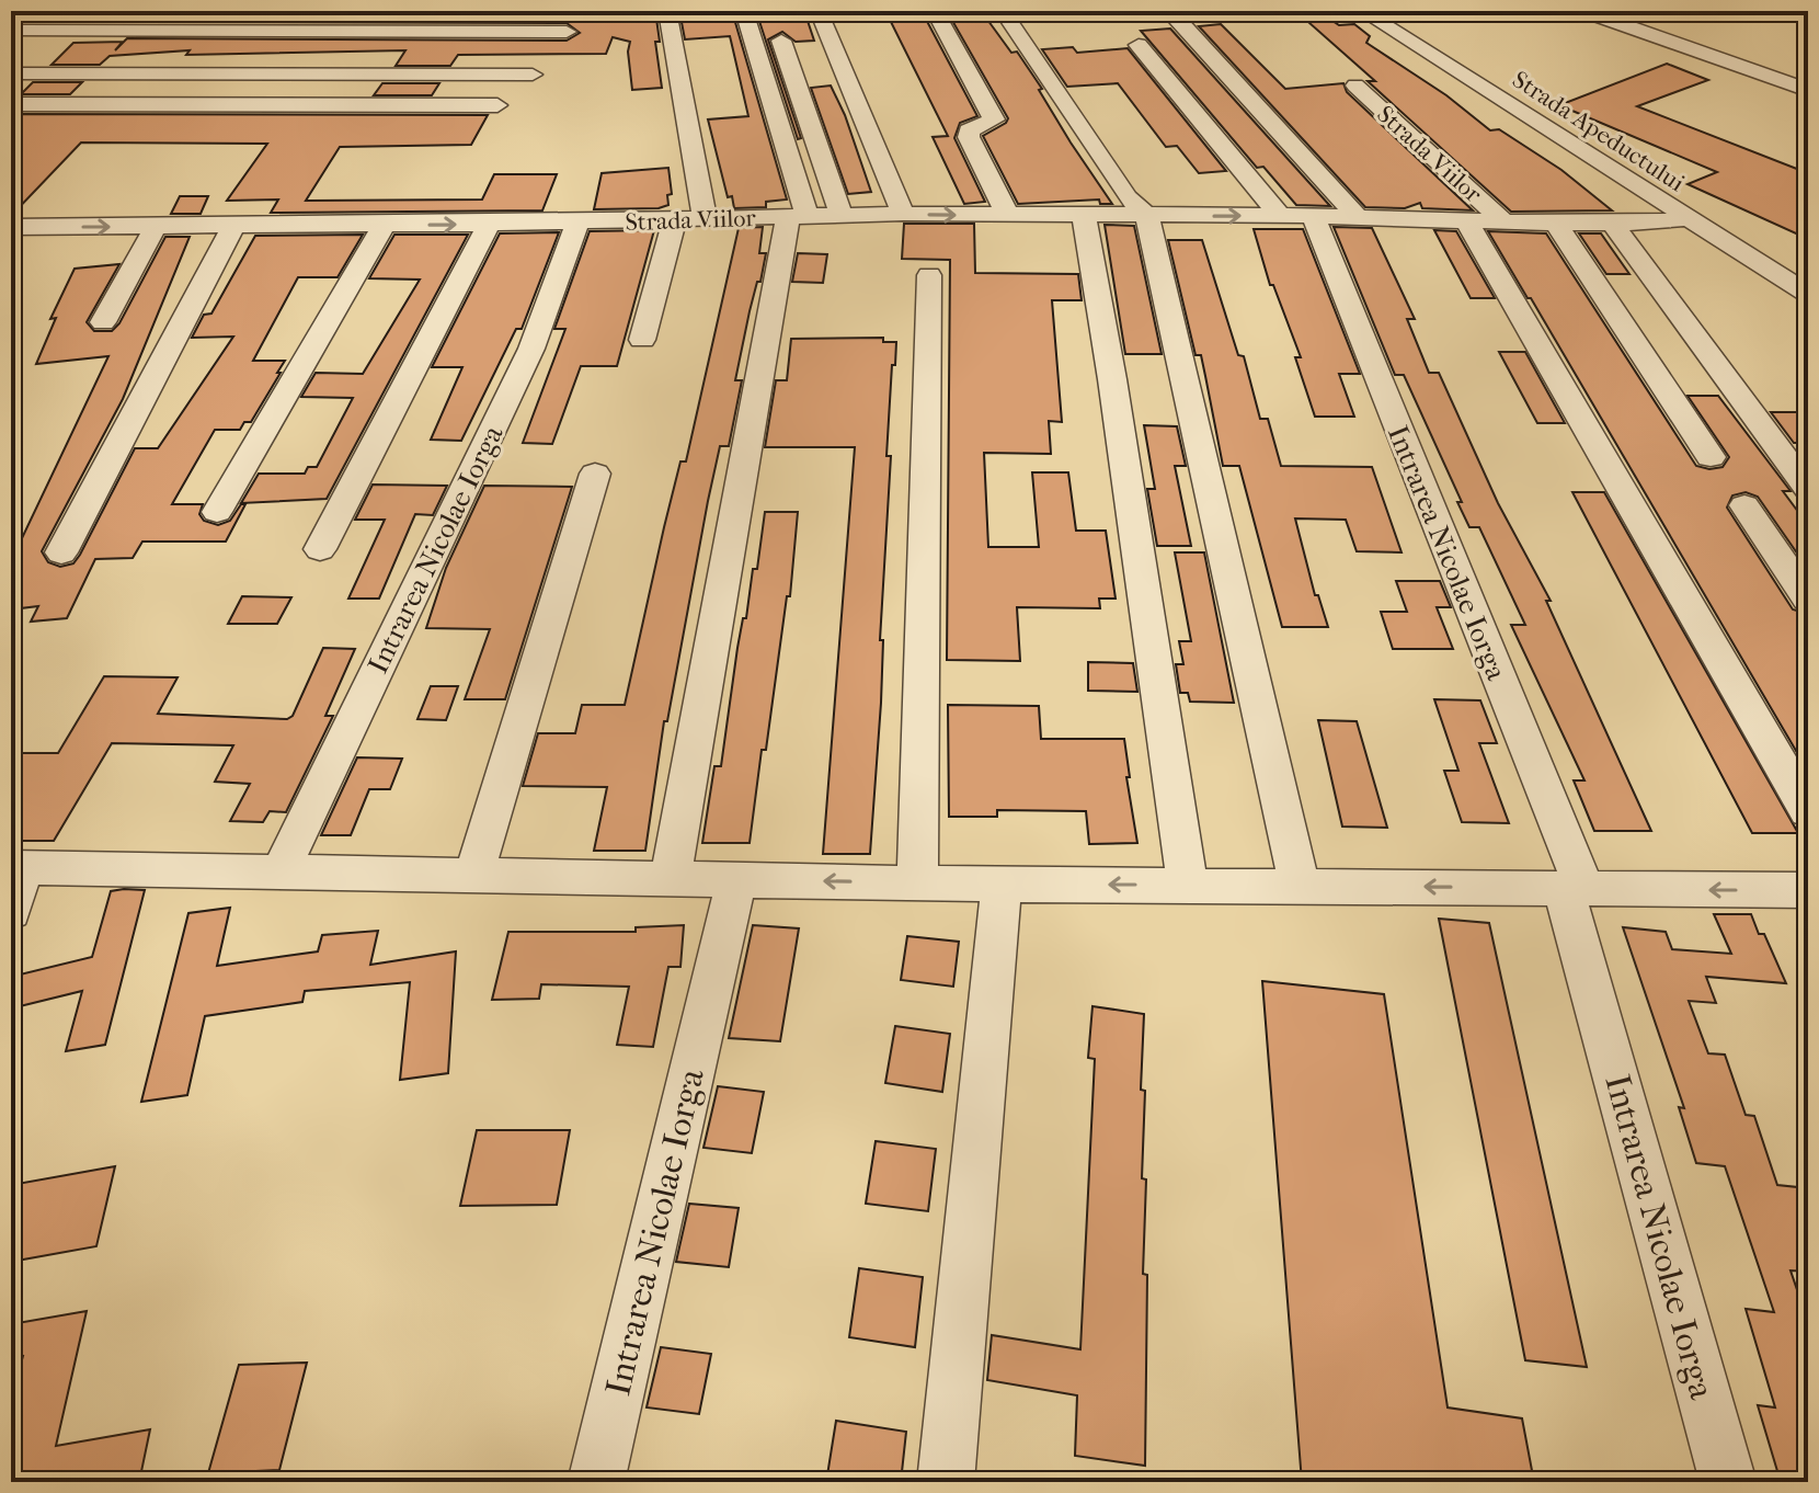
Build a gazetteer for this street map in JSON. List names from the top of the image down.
{
  "streets": {
    "street": ["Strada Apeductului", "Strada Viilor", "Intrarea Nicolae Iorga"]
  },
  "crossings": [
    ["Strada Apeductului", "Strada Viilor"],
    ["Strada Viilor", "Intrarea Nicolae Iorga"]
  ]
}
